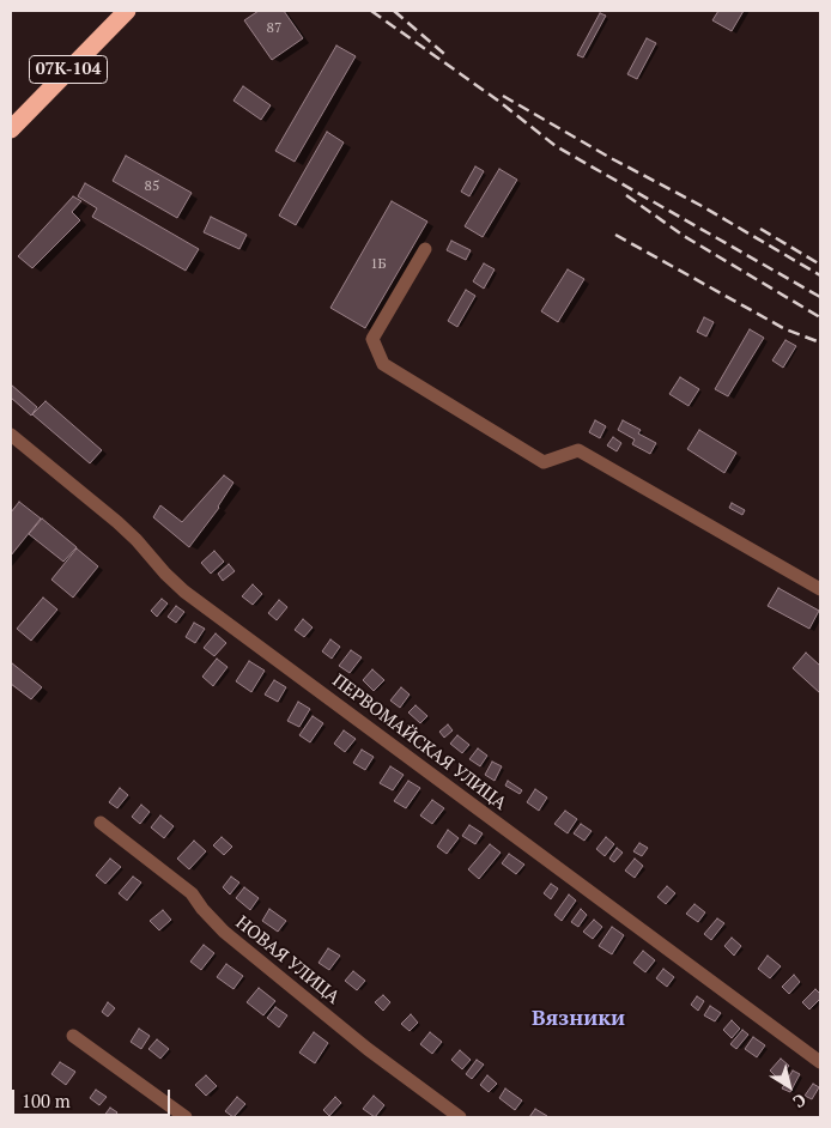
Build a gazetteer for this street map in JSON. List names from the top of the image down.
{
  "streets": {
    "highway": ["07К-104"],
    "street": ["ПЕРВОМАЙСКАЯ УЛИЦА", "НОВАЯ УЛИЦА"]
  },
  "districts": ["Вязники"],
  "house_numbers": ["87", "85", "1Б"],
  "scale_bar": "100 m",
  "north": "bottom right"
}
